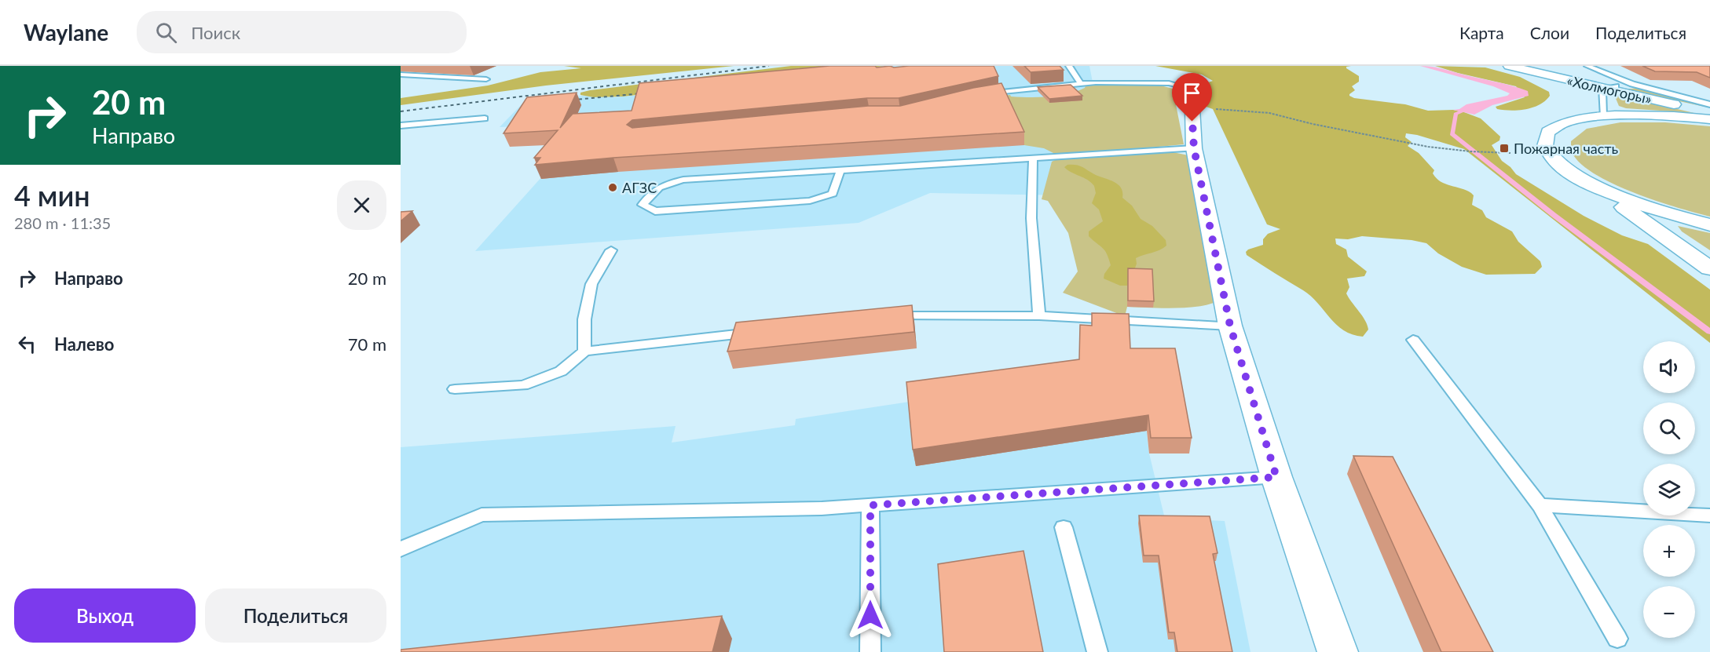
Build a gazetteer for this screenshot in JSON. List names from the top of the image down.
{
  "streets": {
    "main road": ["«Холмогоры»"]
  },
  "places": {
    "transit": ["Пожарная часть"],
    "other": ["АГЗС"]
  },
  "page": {
    "header": "Waylane",
    "search": "Поиск",
    "nav": ["Карта", "Слои", "Поделиться"],
    "turn": ["20 m", "Направо"],
    "heading": ["4 мин", "280 m · 11:35"],
    "list": [
      {
        "name": "Направо",
        "value": "20 m"
      },
      {
        "name": "Налево",
        "value": "70 m"
      }
    ],
    "map_buttons": ["+", "−"],
    "buttons": ["Выход", "Поделиться"]
  }
}
